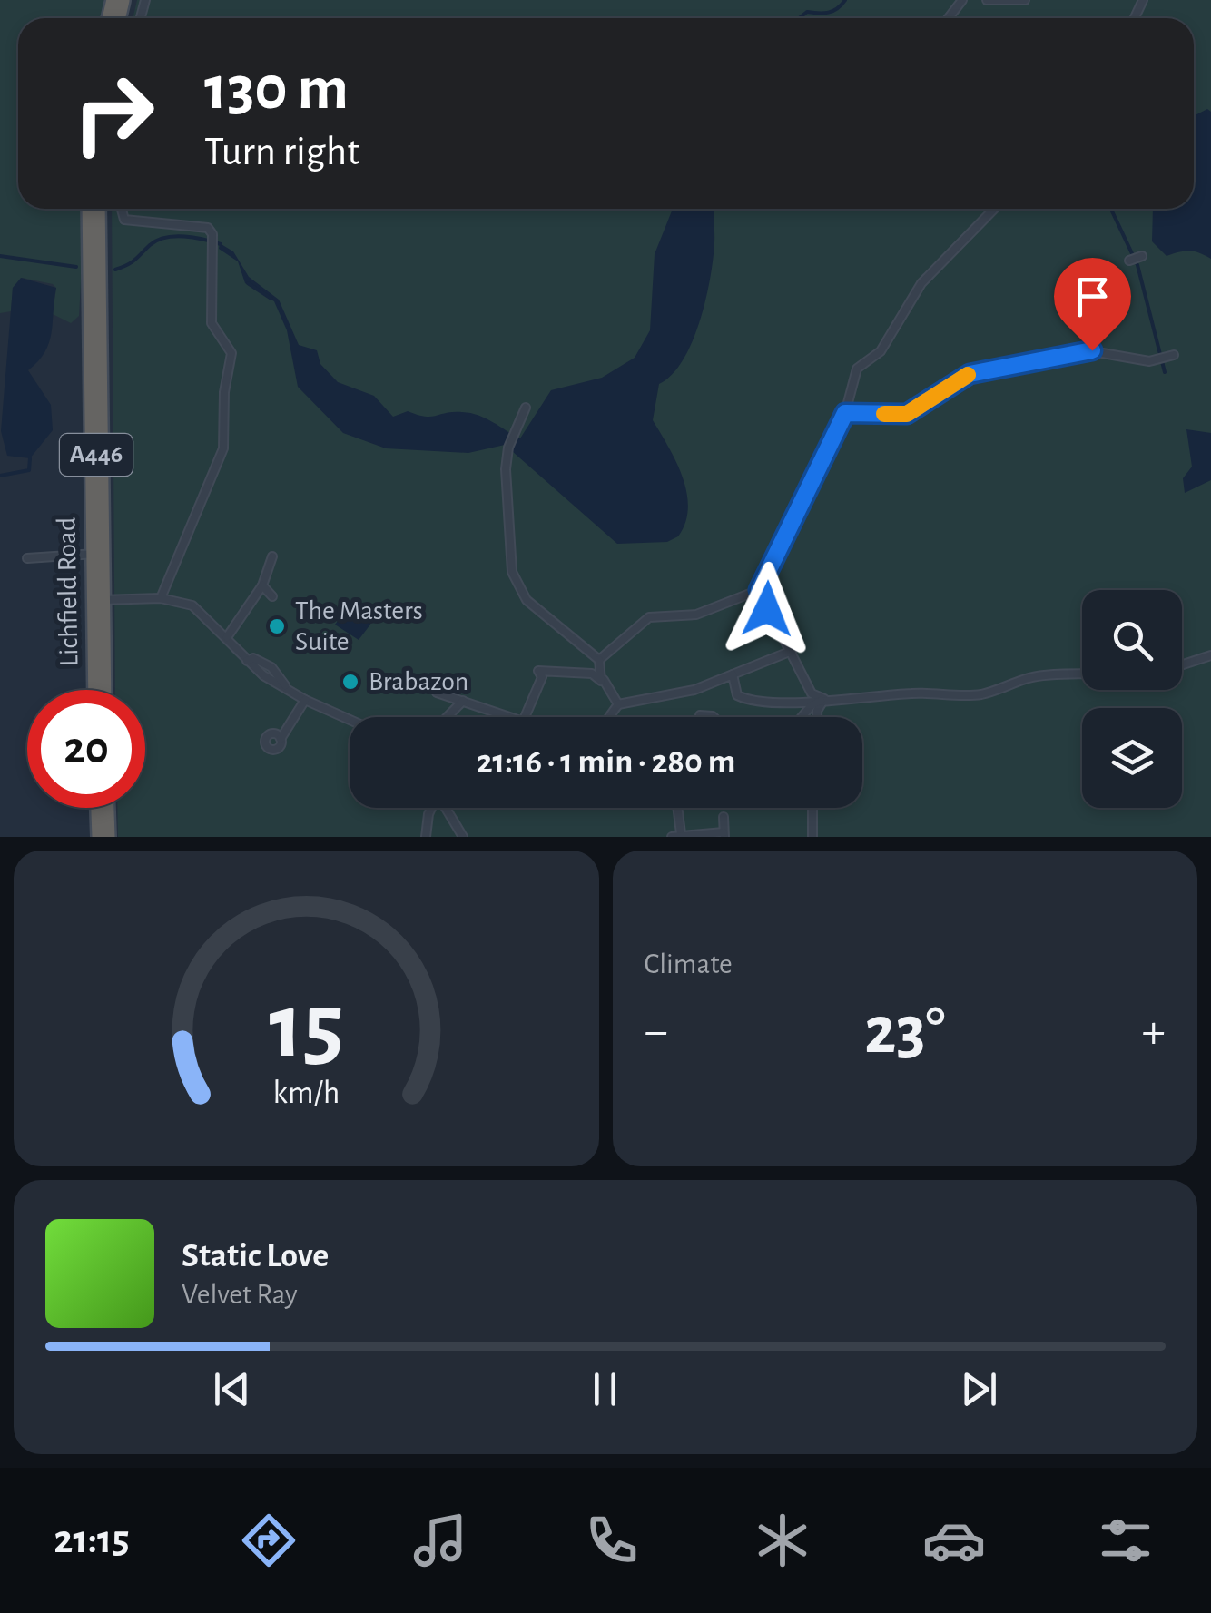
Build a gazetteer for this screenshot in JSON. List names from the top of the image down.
{
  "streets": {
    "highway": ["A446", "Lichfield Road"]
  },
  "places": ["The Masters Suite", "Brabazon"],
  "page": {
    "turn": ["130 m", "Turn right"],
    "limit": "20",
    "trip": "21:16 · 1 min · 280 m",
    "tile": "Climate",
    "heat": ["−", "23°", "+"],
    "song": ["Static Love", "Velvet Ray"],
    "tabs": "21:15",
    "gauge": ["15", "km/h"]
  }
}
